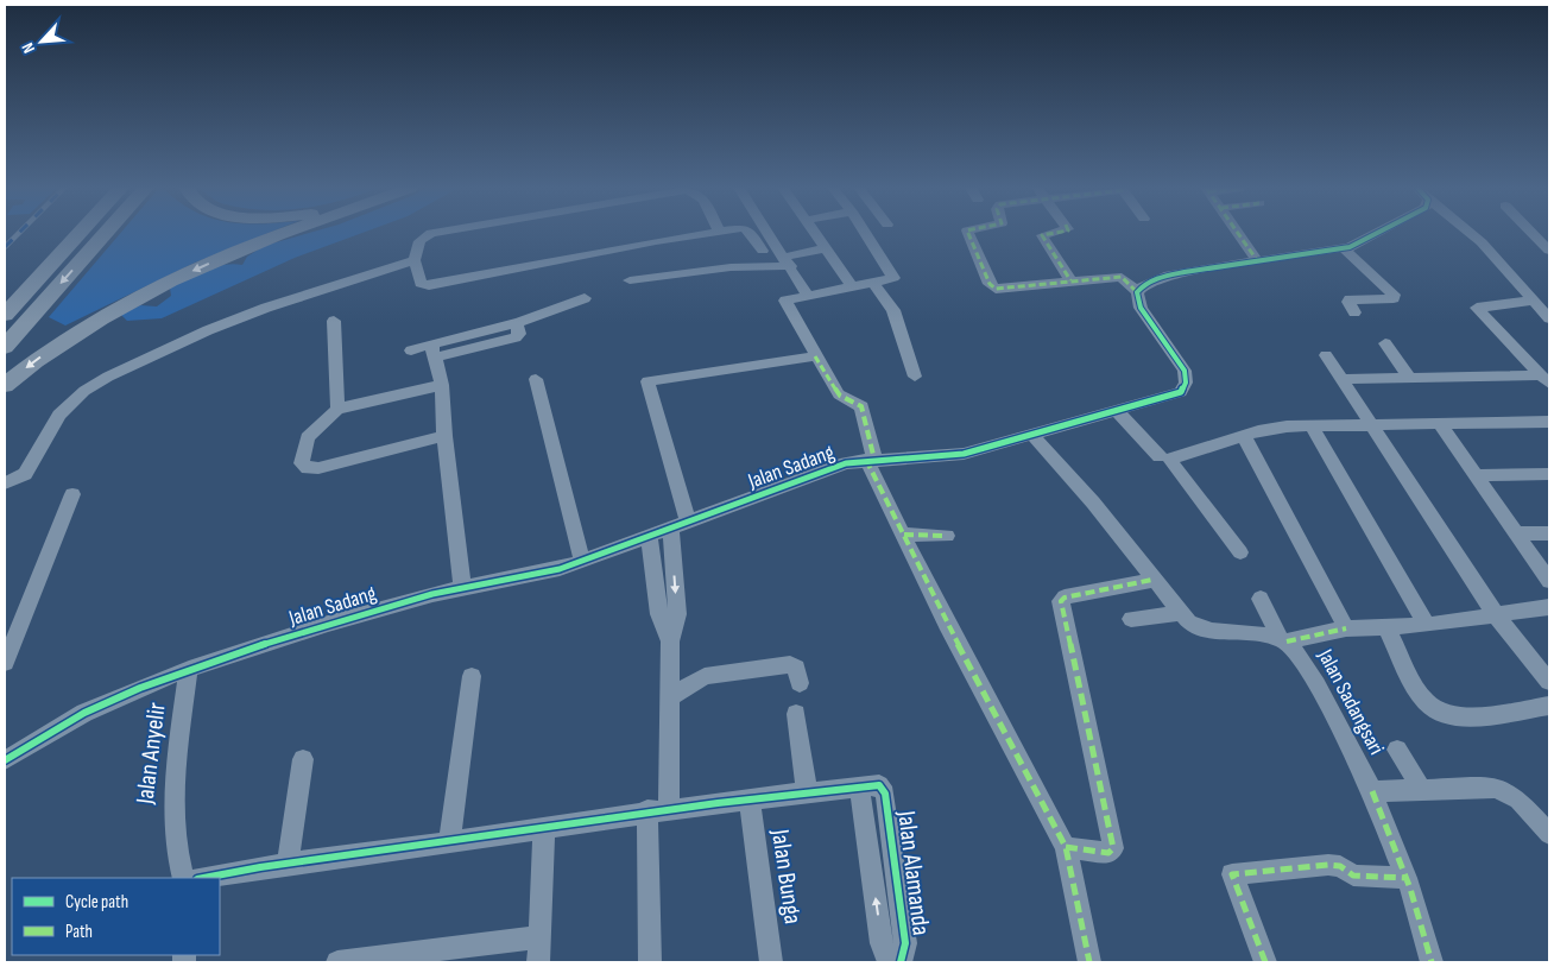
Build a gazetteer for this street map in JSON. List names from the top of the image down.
{
  "streets": {
    "street": [
      "Jalan Sadang",
      "Jalan Sadangsari",
      "Jalan Anyelir",
      "Jalan Alamanda",
      "Jalan Bunga"
    ]
  },
  "crossings": [
    ["Jalan Sadang", "Jalan Anyelir"]
  ],
  "one_way": ["Jalan Alamanda"],
  "legend": ["Cycle path", "Path"],
  "north": "bottom left"
}
